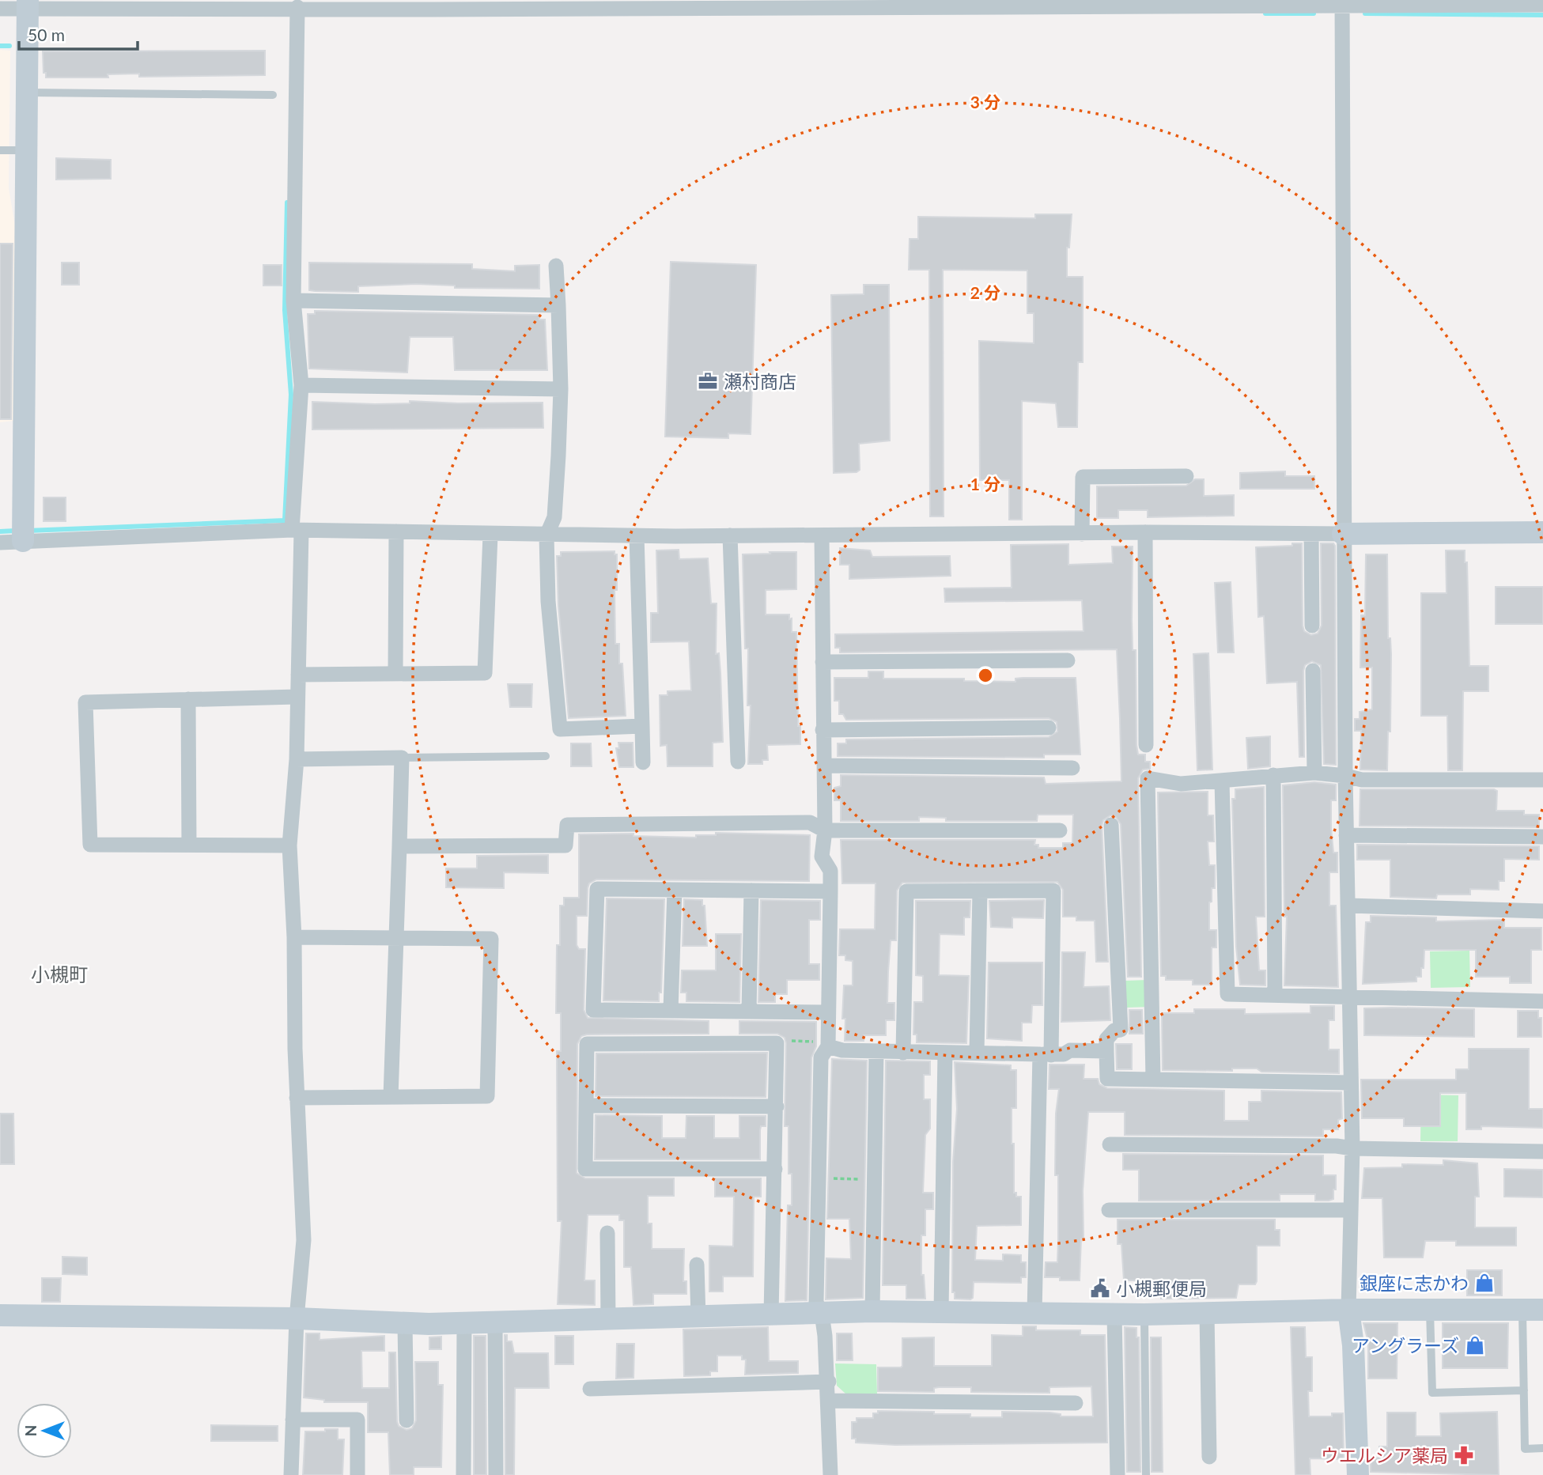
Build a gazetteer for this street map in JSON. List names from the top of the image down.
{
  "districts": ["小槻町"],
  "places": {
    "office": ["瀬村商店"],
    "shop": ["銀座に志かわ", "アングラーズ"],
    "public building": ["小槻郵便局"],
    "pharmacy": ["ウエルシア薬局"]
  },
  "scale_bar": "50 m",
  "north": "left",
  "rings": ["3 分", "2 分", "1 分"]
}
